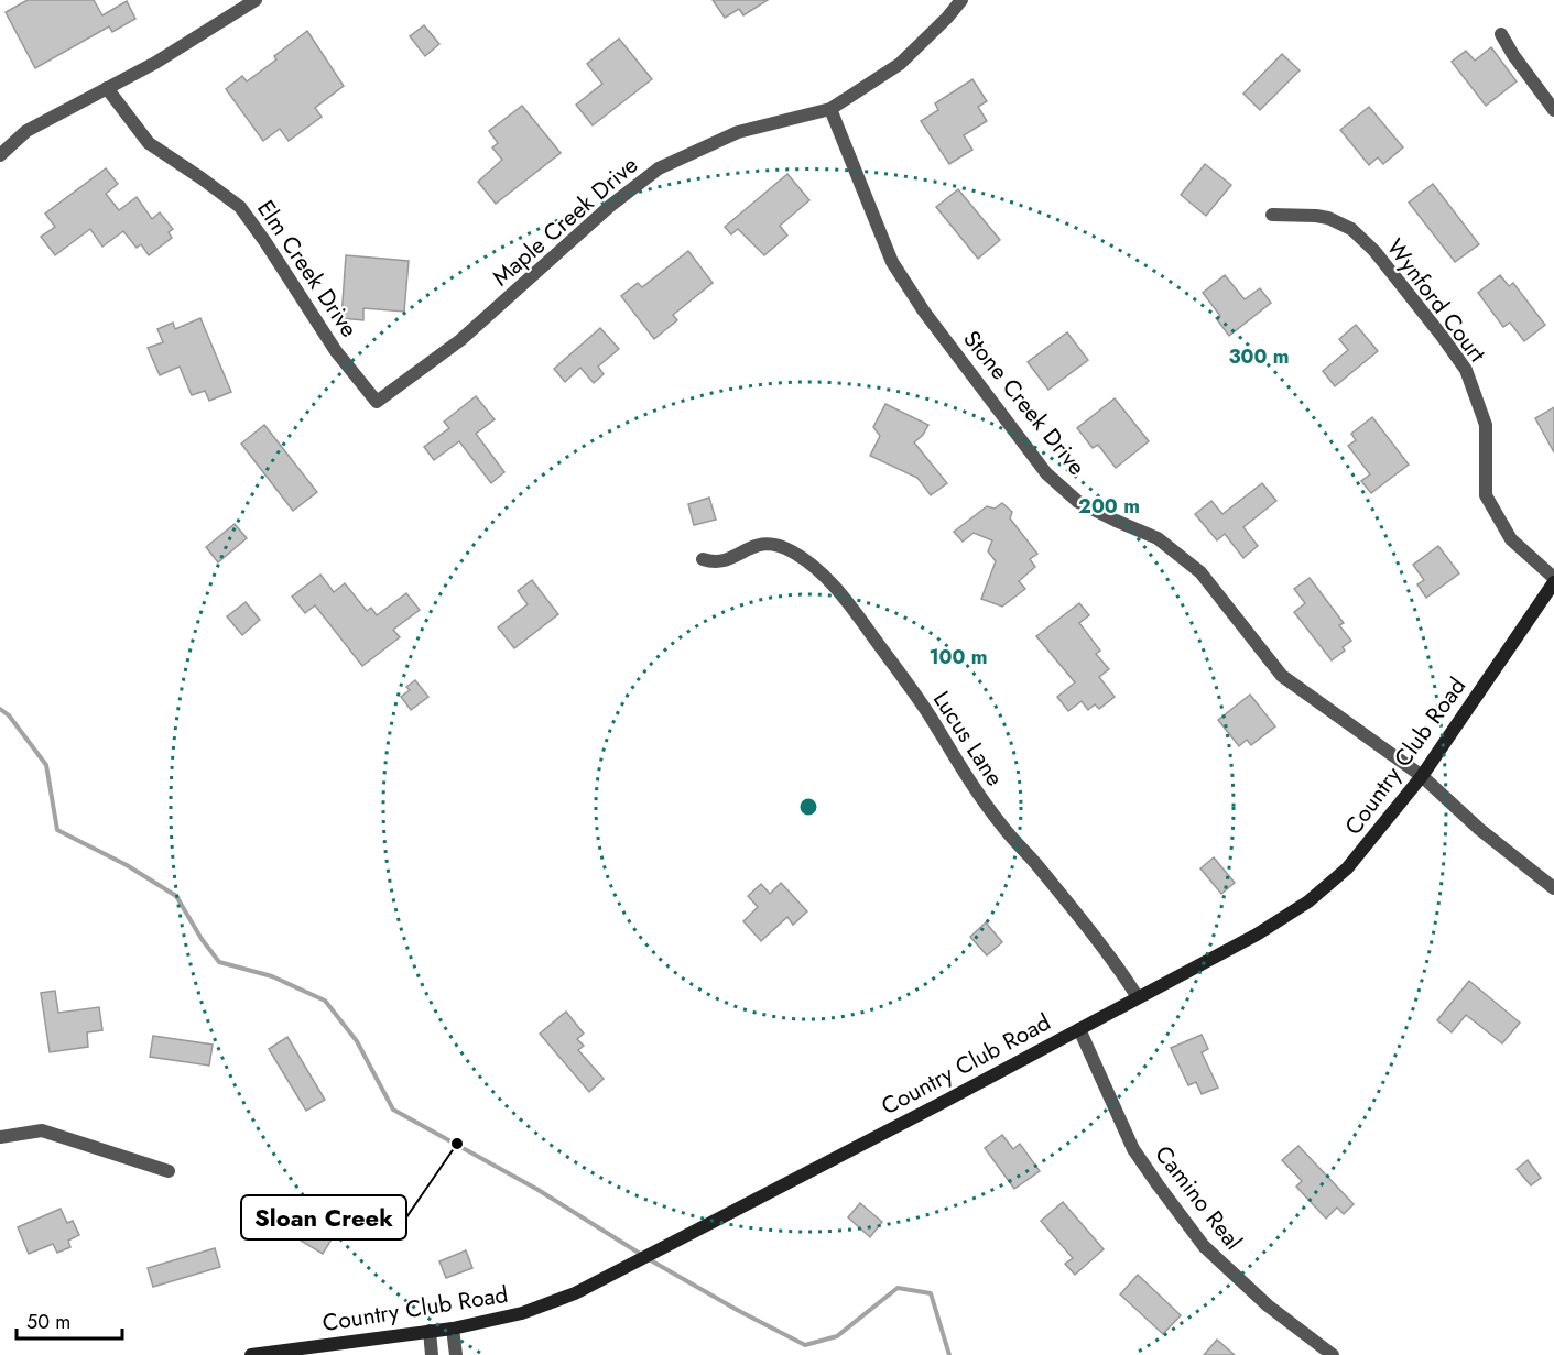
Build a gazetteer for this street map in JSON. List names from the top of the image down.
{
  "streets": {
    "main road": ["Country Club Road"],
    "street": [
      "Maple Creek Drive",
      "Elm Creek Drive",
      "Wynford Court",
      "Stone Creek Drive",
      "Lucus Lane",
      "Camino Real"
    ]
  },
  "crossings": [
    ["Maple Creek Drive", "Elm Creek Drive"],
    ["Maple Creek Drive", "Stone Creek Drive"],
    ["Wynford Court", "Country Club Road"],
    ["Stone Creek Drive", "Country Club Road"],
    ["Lucus Lane", "Country Club Road"],
    ["Country Club Road", "Camino Real"]
  ],
  "places": ["Sloan Creek"],
  "scale_bar": "50 m",
  "rings": ["300 m", "200 m", "100 m"]
}
